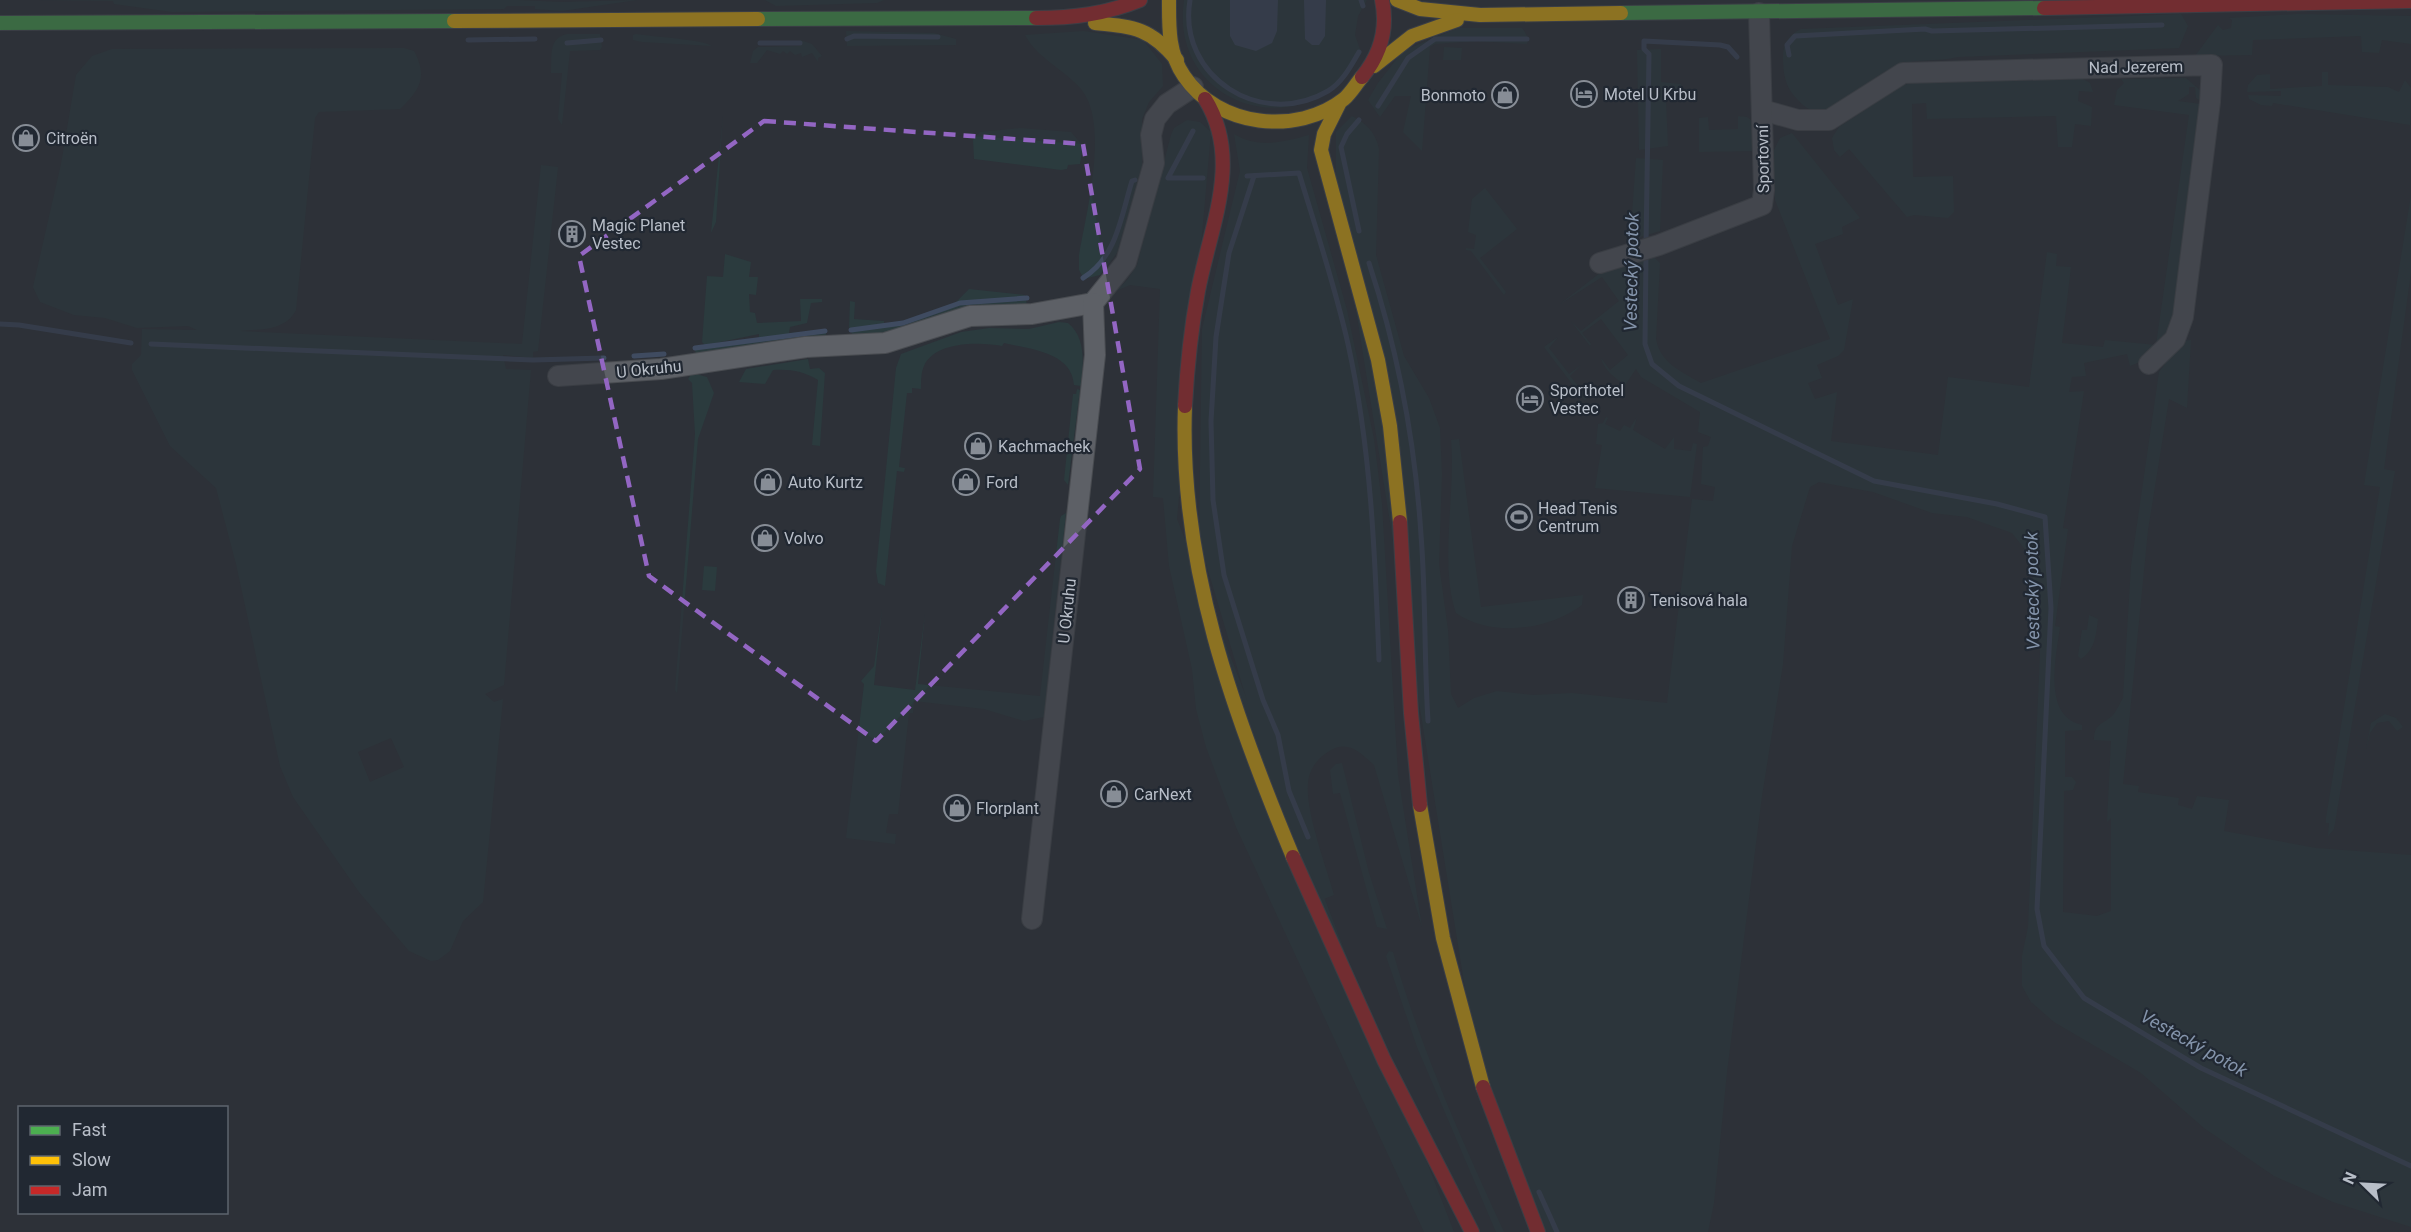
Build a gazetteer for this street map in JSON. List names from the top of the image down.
{
  "streets": {
    "street": ["Nad Jezerem", "Sportovní", "U Okruhu"]
  },
  "crossings": [
    ["Nad Jezerem", "Sportovní"]
  ],
  "water": ["Vestecký potok"],
  "places": {
    "hotel": ["Motel U Krbu", "Sporthotel Vestec"],
    "shop": [
      "Bonmoto",
      "Citroën",
      "Kachmachek",
      "Auto Kurtz",
      "Ford",
      "Volvo",
      "CarNext",
      "Florplant"
    ],
    "building": ["Magic Planet Vestec", "Tenisová hala"],
    "sports": ["Head Tenis Centrum"]
  },
  "legend": ["Fast", "Slow", "Jam"],
  "north": "top left"
}
